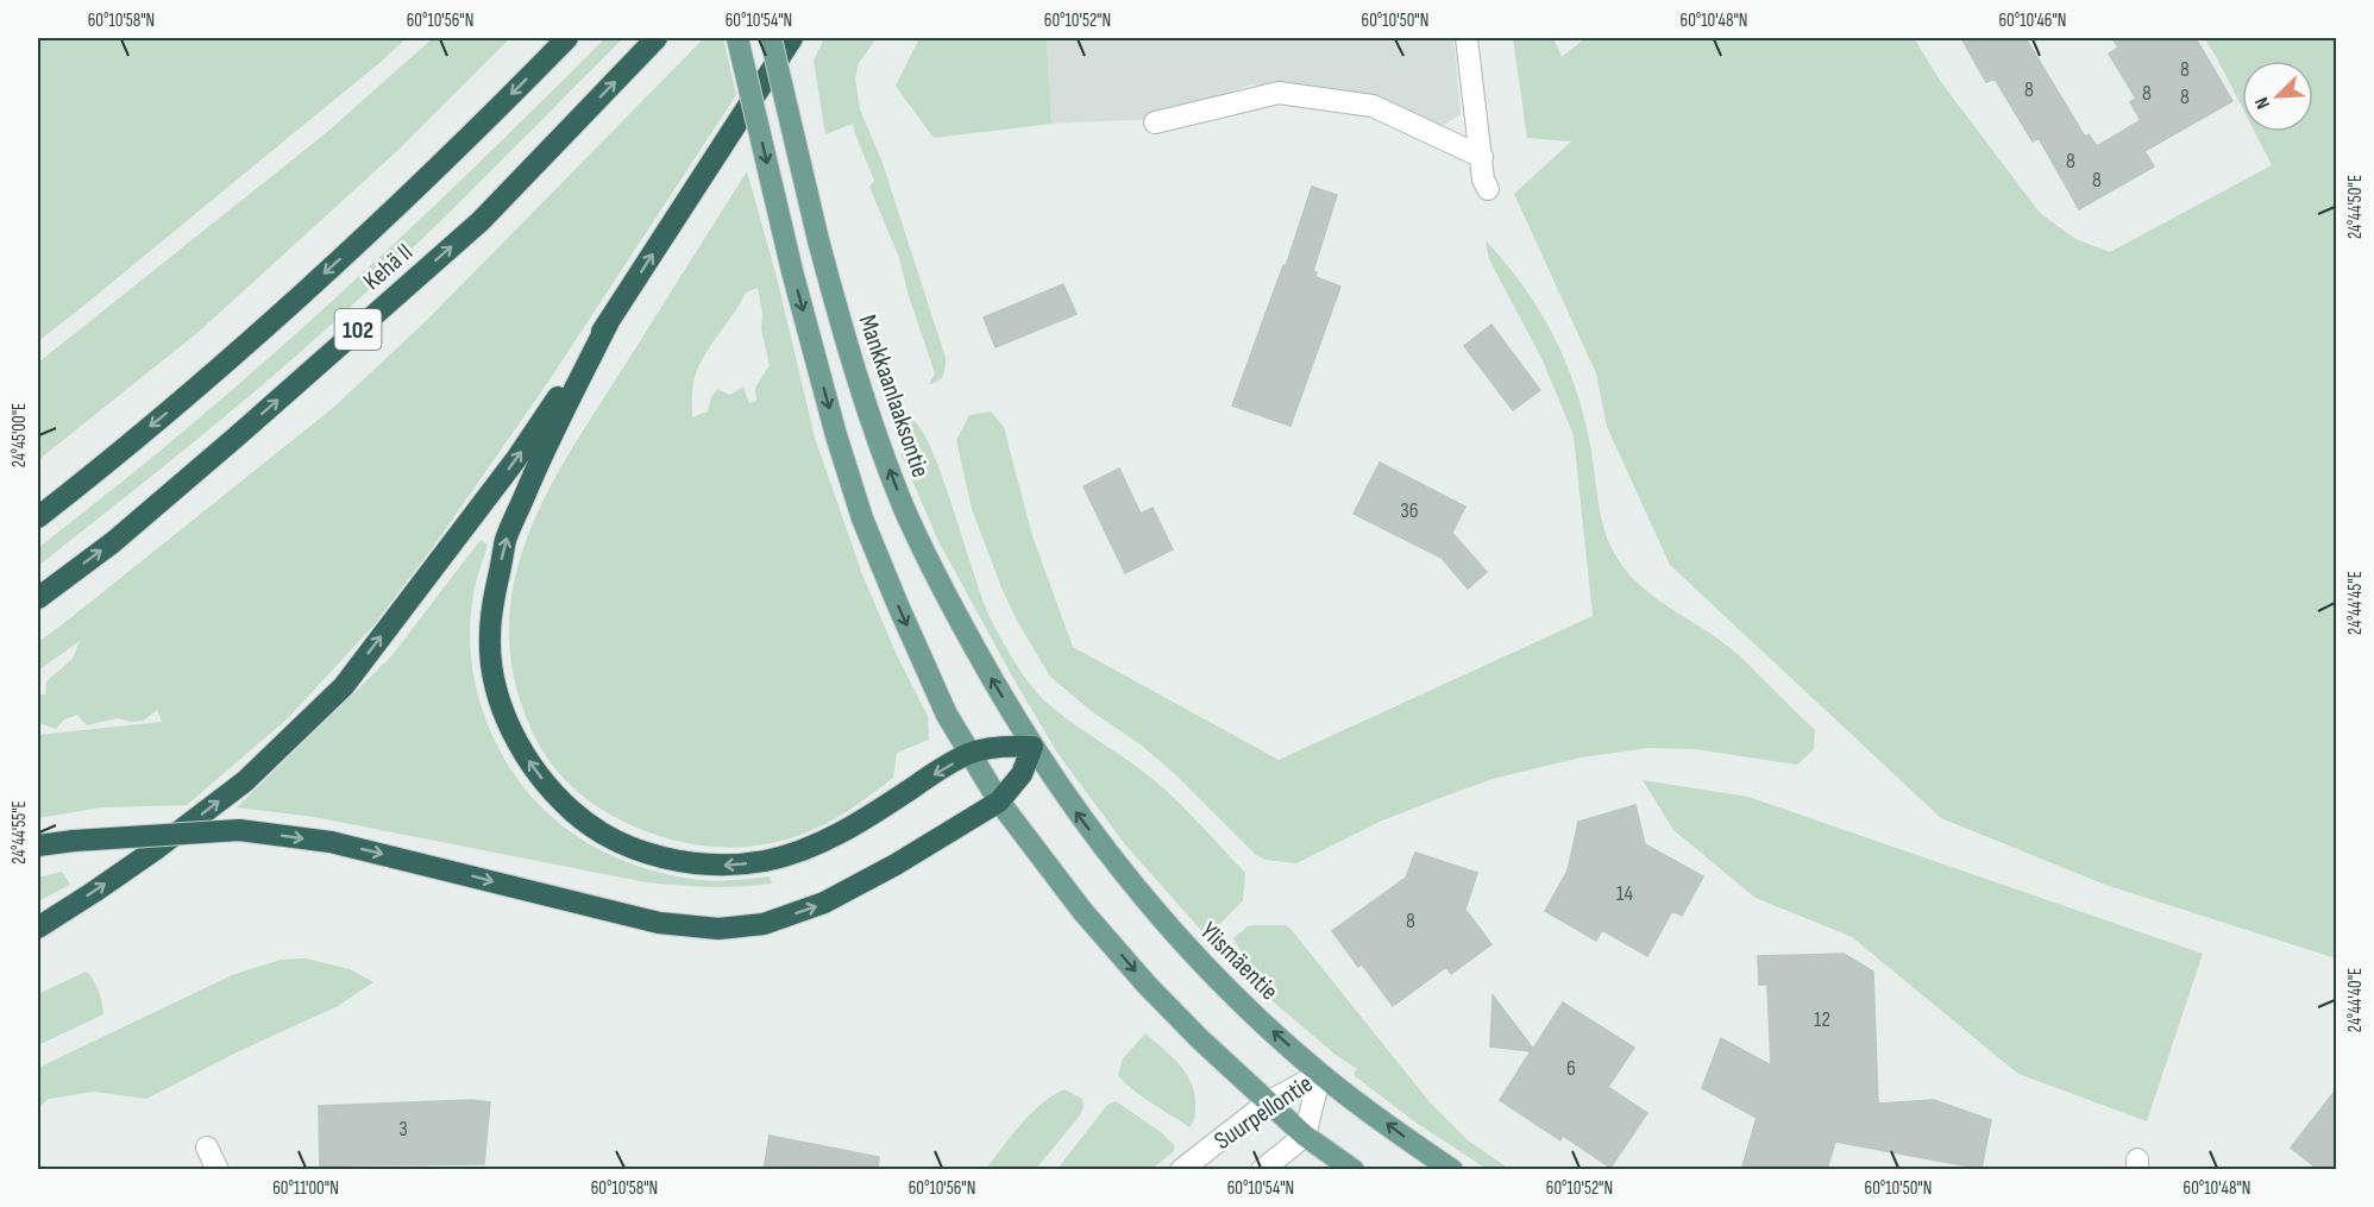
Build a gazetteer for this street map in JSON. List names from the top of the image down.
{
  "streets": {
    "highway": ["Kehä II", "102"],
    "main road": ["Mankkaanlaaksontie", "Ylismäentie"],
    "street": ["Suurpellontie"]
  },
  "crossings": [
    ["Mankkaanlaaksontie", "Ylismäentie"],
    ["Ylismäentie", "Suurpellontie"]
  ],
  "house_numbers": [
    "8",
    "8",
    "8",
    "8",
    "8",
    "8",
    "36",
    "14",
    "8",
    "12",
    "6",
    "3"
  ],
  "north": "bottom left",
  "coordinates": [
    "60°10'58\"N",
    "60°10'56\"N",
    "60°10'54\"N",
    "60°10'52\"N",
    "60°10'50\"N",
    "60°10'48\"N",
    "60°10'46\"N",
    "24°44'50\"E",
    "24°45'00\"E",
    "24°44'45\"E",
    "24°44'55\"E",
    "24°44'40\"E",
    "60°11'00\"N"
  ]
}
